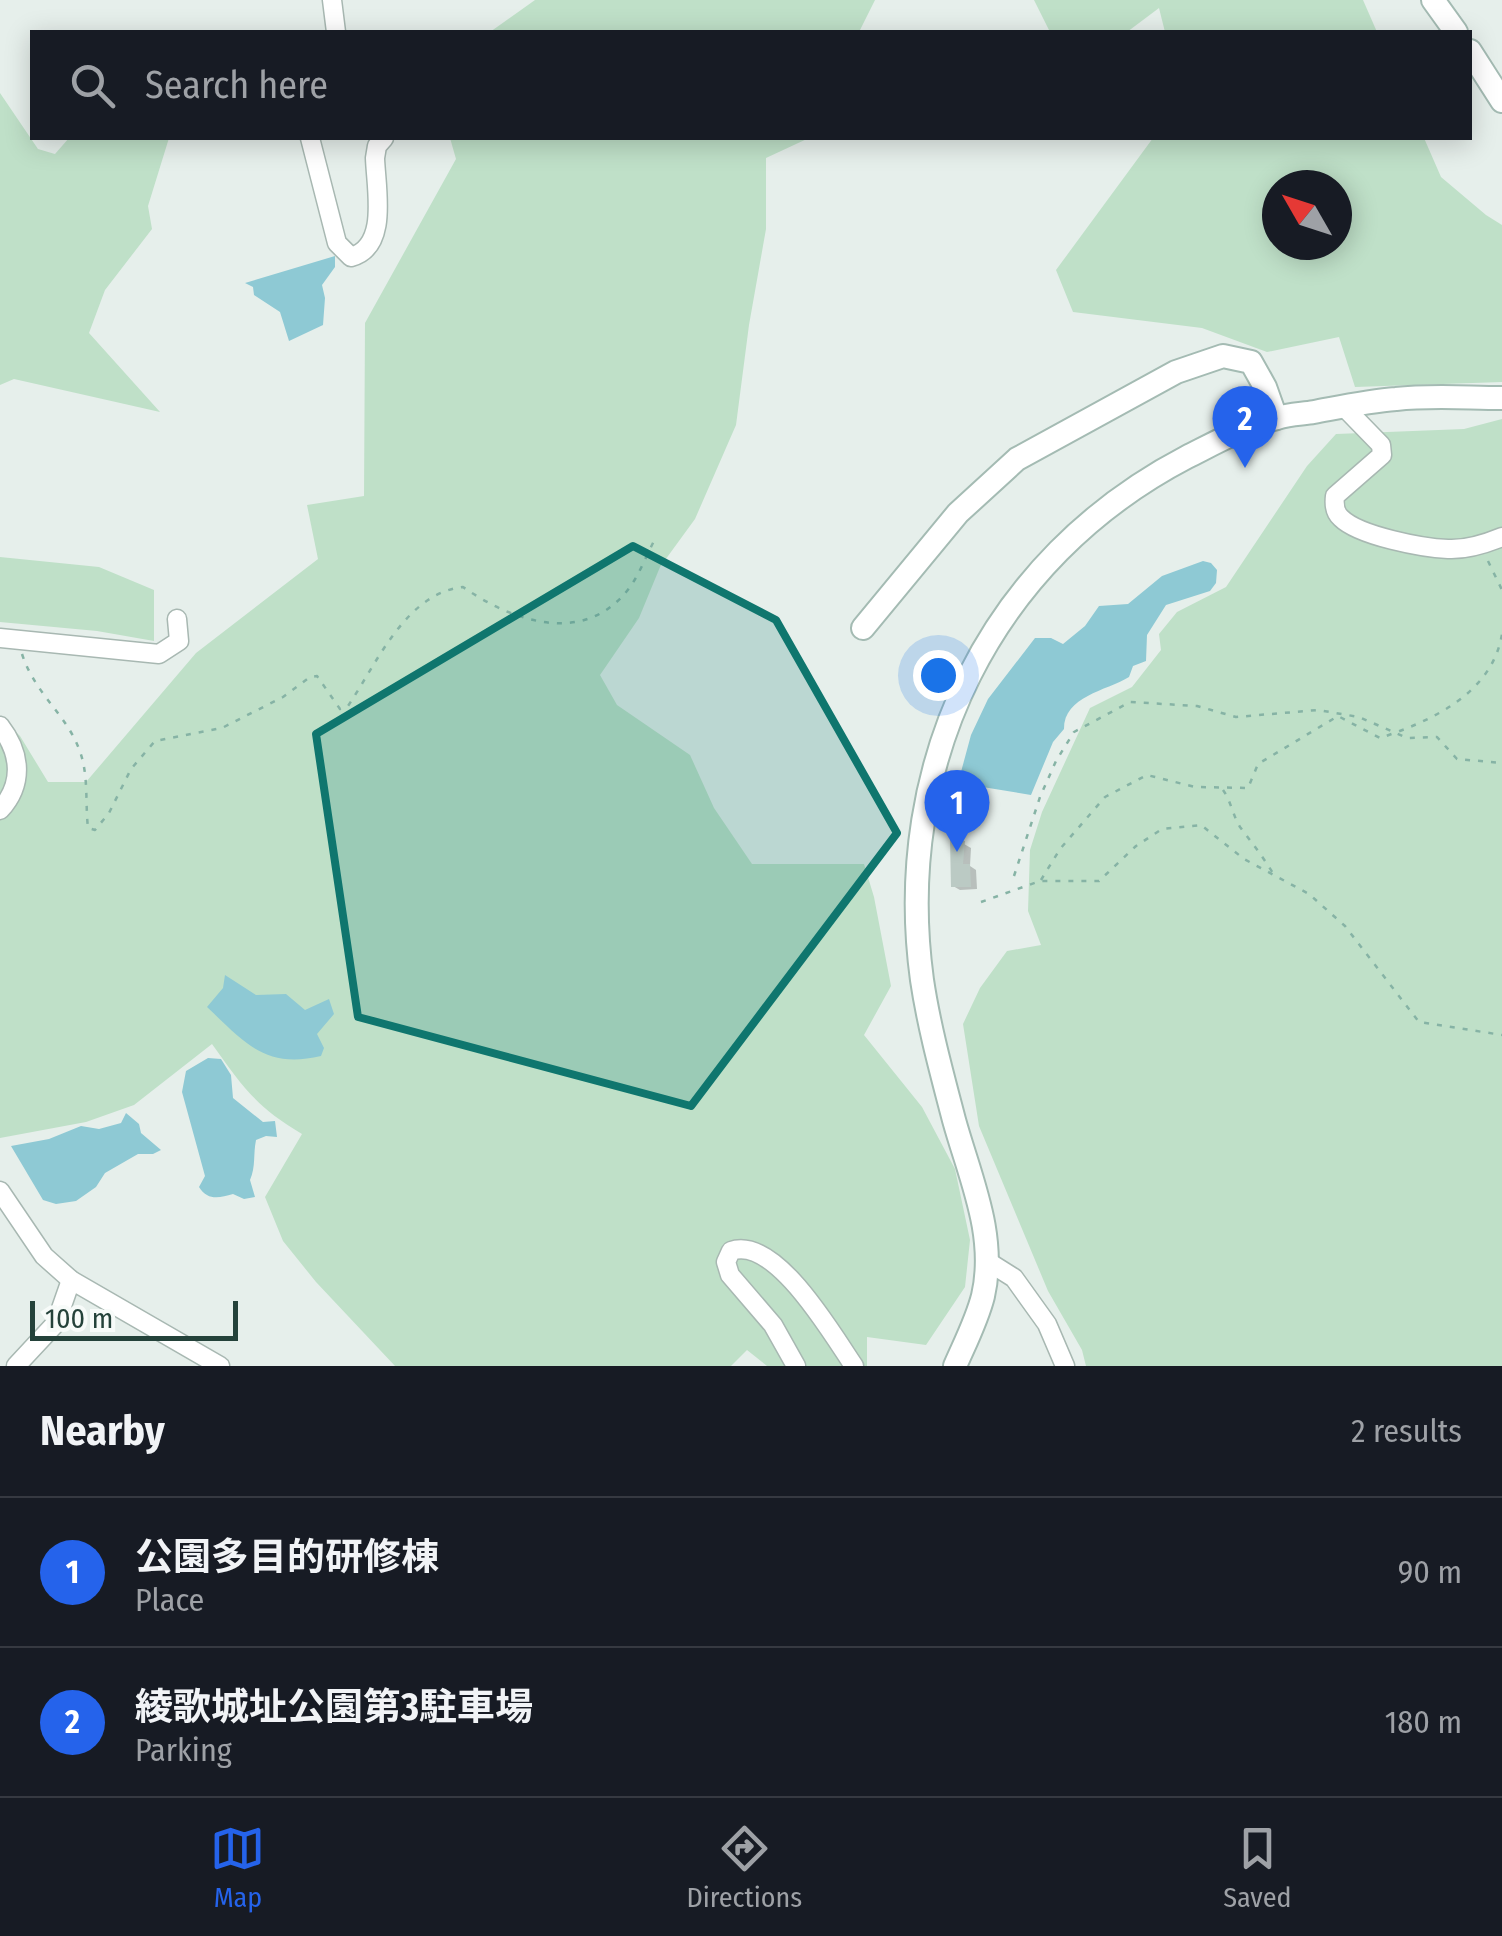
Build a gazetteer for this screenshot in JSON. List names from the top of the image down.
{
  "scale_bar": "100 m",
  "north": "top left",
  "page": {
    "search": "Search here",
    "pins": ["2", "1"],
    "scale": "100 m",
    "heading": ["Nearby", "2 results"],
    "list": [
      {
        "mark": "1",
        "name": "公園多目的研修棟",
        "note": "Place",
        "value": "90 m"
      },
      {
        "mark": "2",
        "name": "綾歌城址公園第3駐車場",
        "note": "Parking",
        "value": "180 m"
      }
    ],
    "nav": ["Map", "Directions", "Saved"]
  }
}
